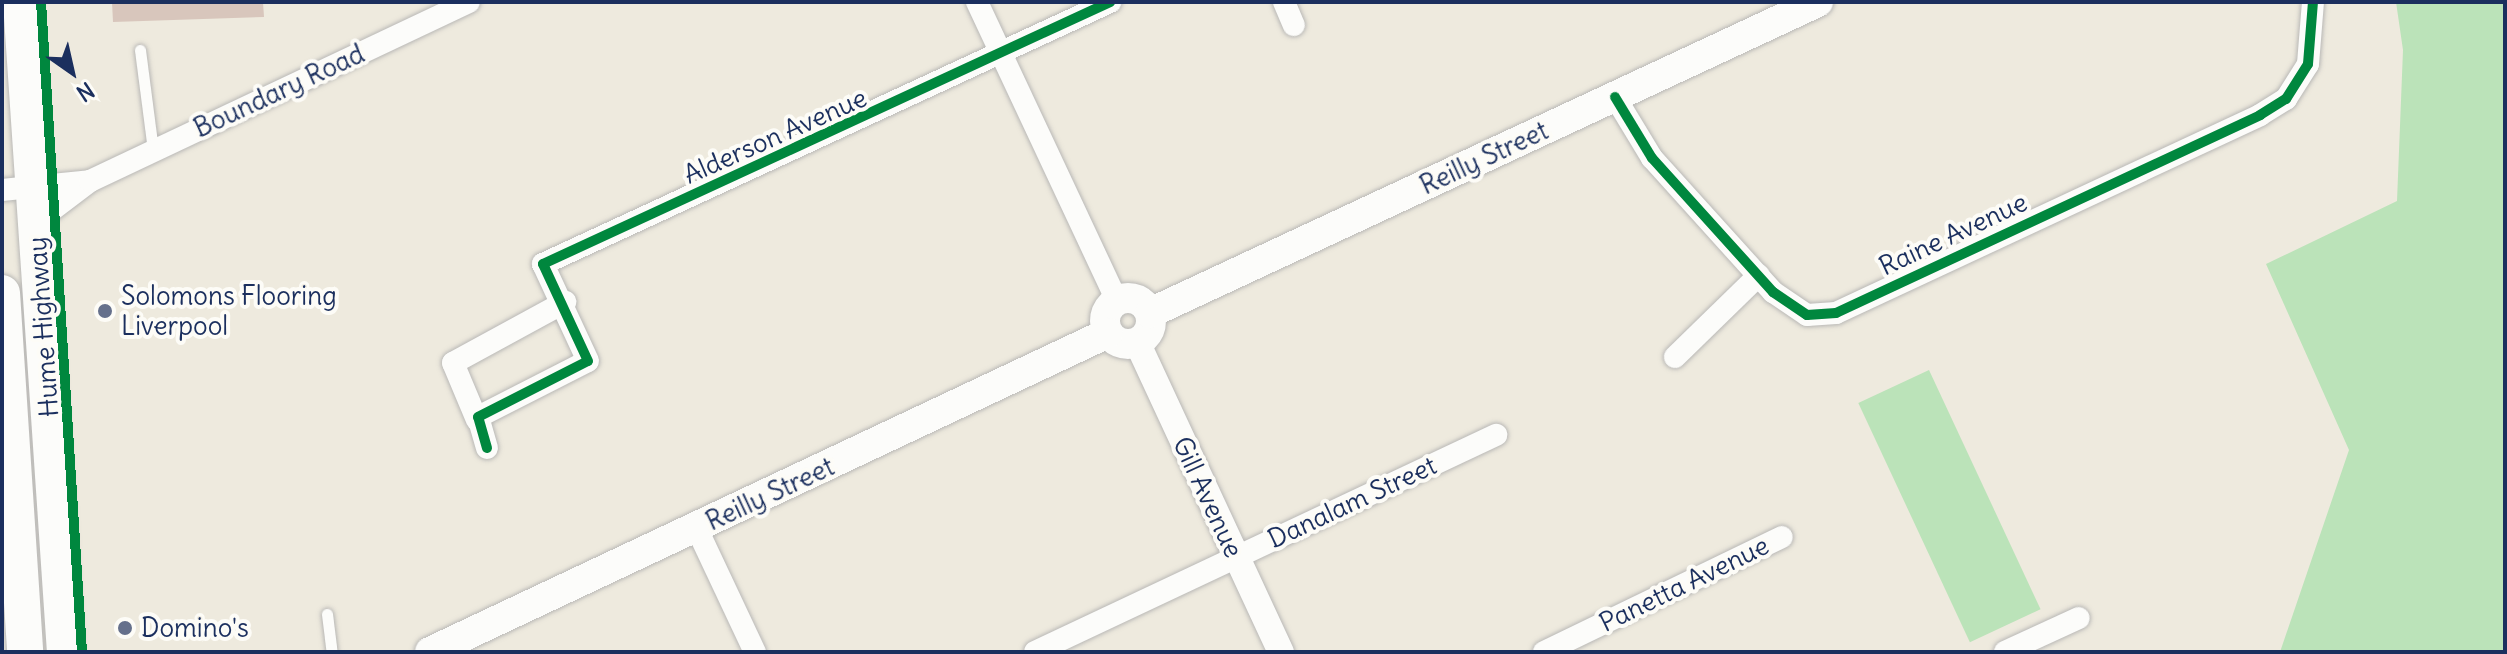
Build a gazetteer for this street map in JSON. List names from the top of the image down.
{
  "streets": {
    "highway": ["Hume Highway"],
    "main road": ["Reilly Street"],
    "street": [
      "Boundary Road",
      "Alderson Avenue",
      "Raine Avenue",
      "Gill Avenue",
      "Danalam Street",
      "Panetta Avenue"
    ]
  },
  "crossings": [
    ["Boundary Road", "Hume Highway"],
    ["Reilly Street", "Raine Avenue"],
    ["Reilly Street", "Gill Avenue"],
    ["Gill Avenue", "Danalam Street"]
  ],
  "places": ["Solomons Flooring Liverpool", "Domino's"],
  "north": "bottom right"
}
